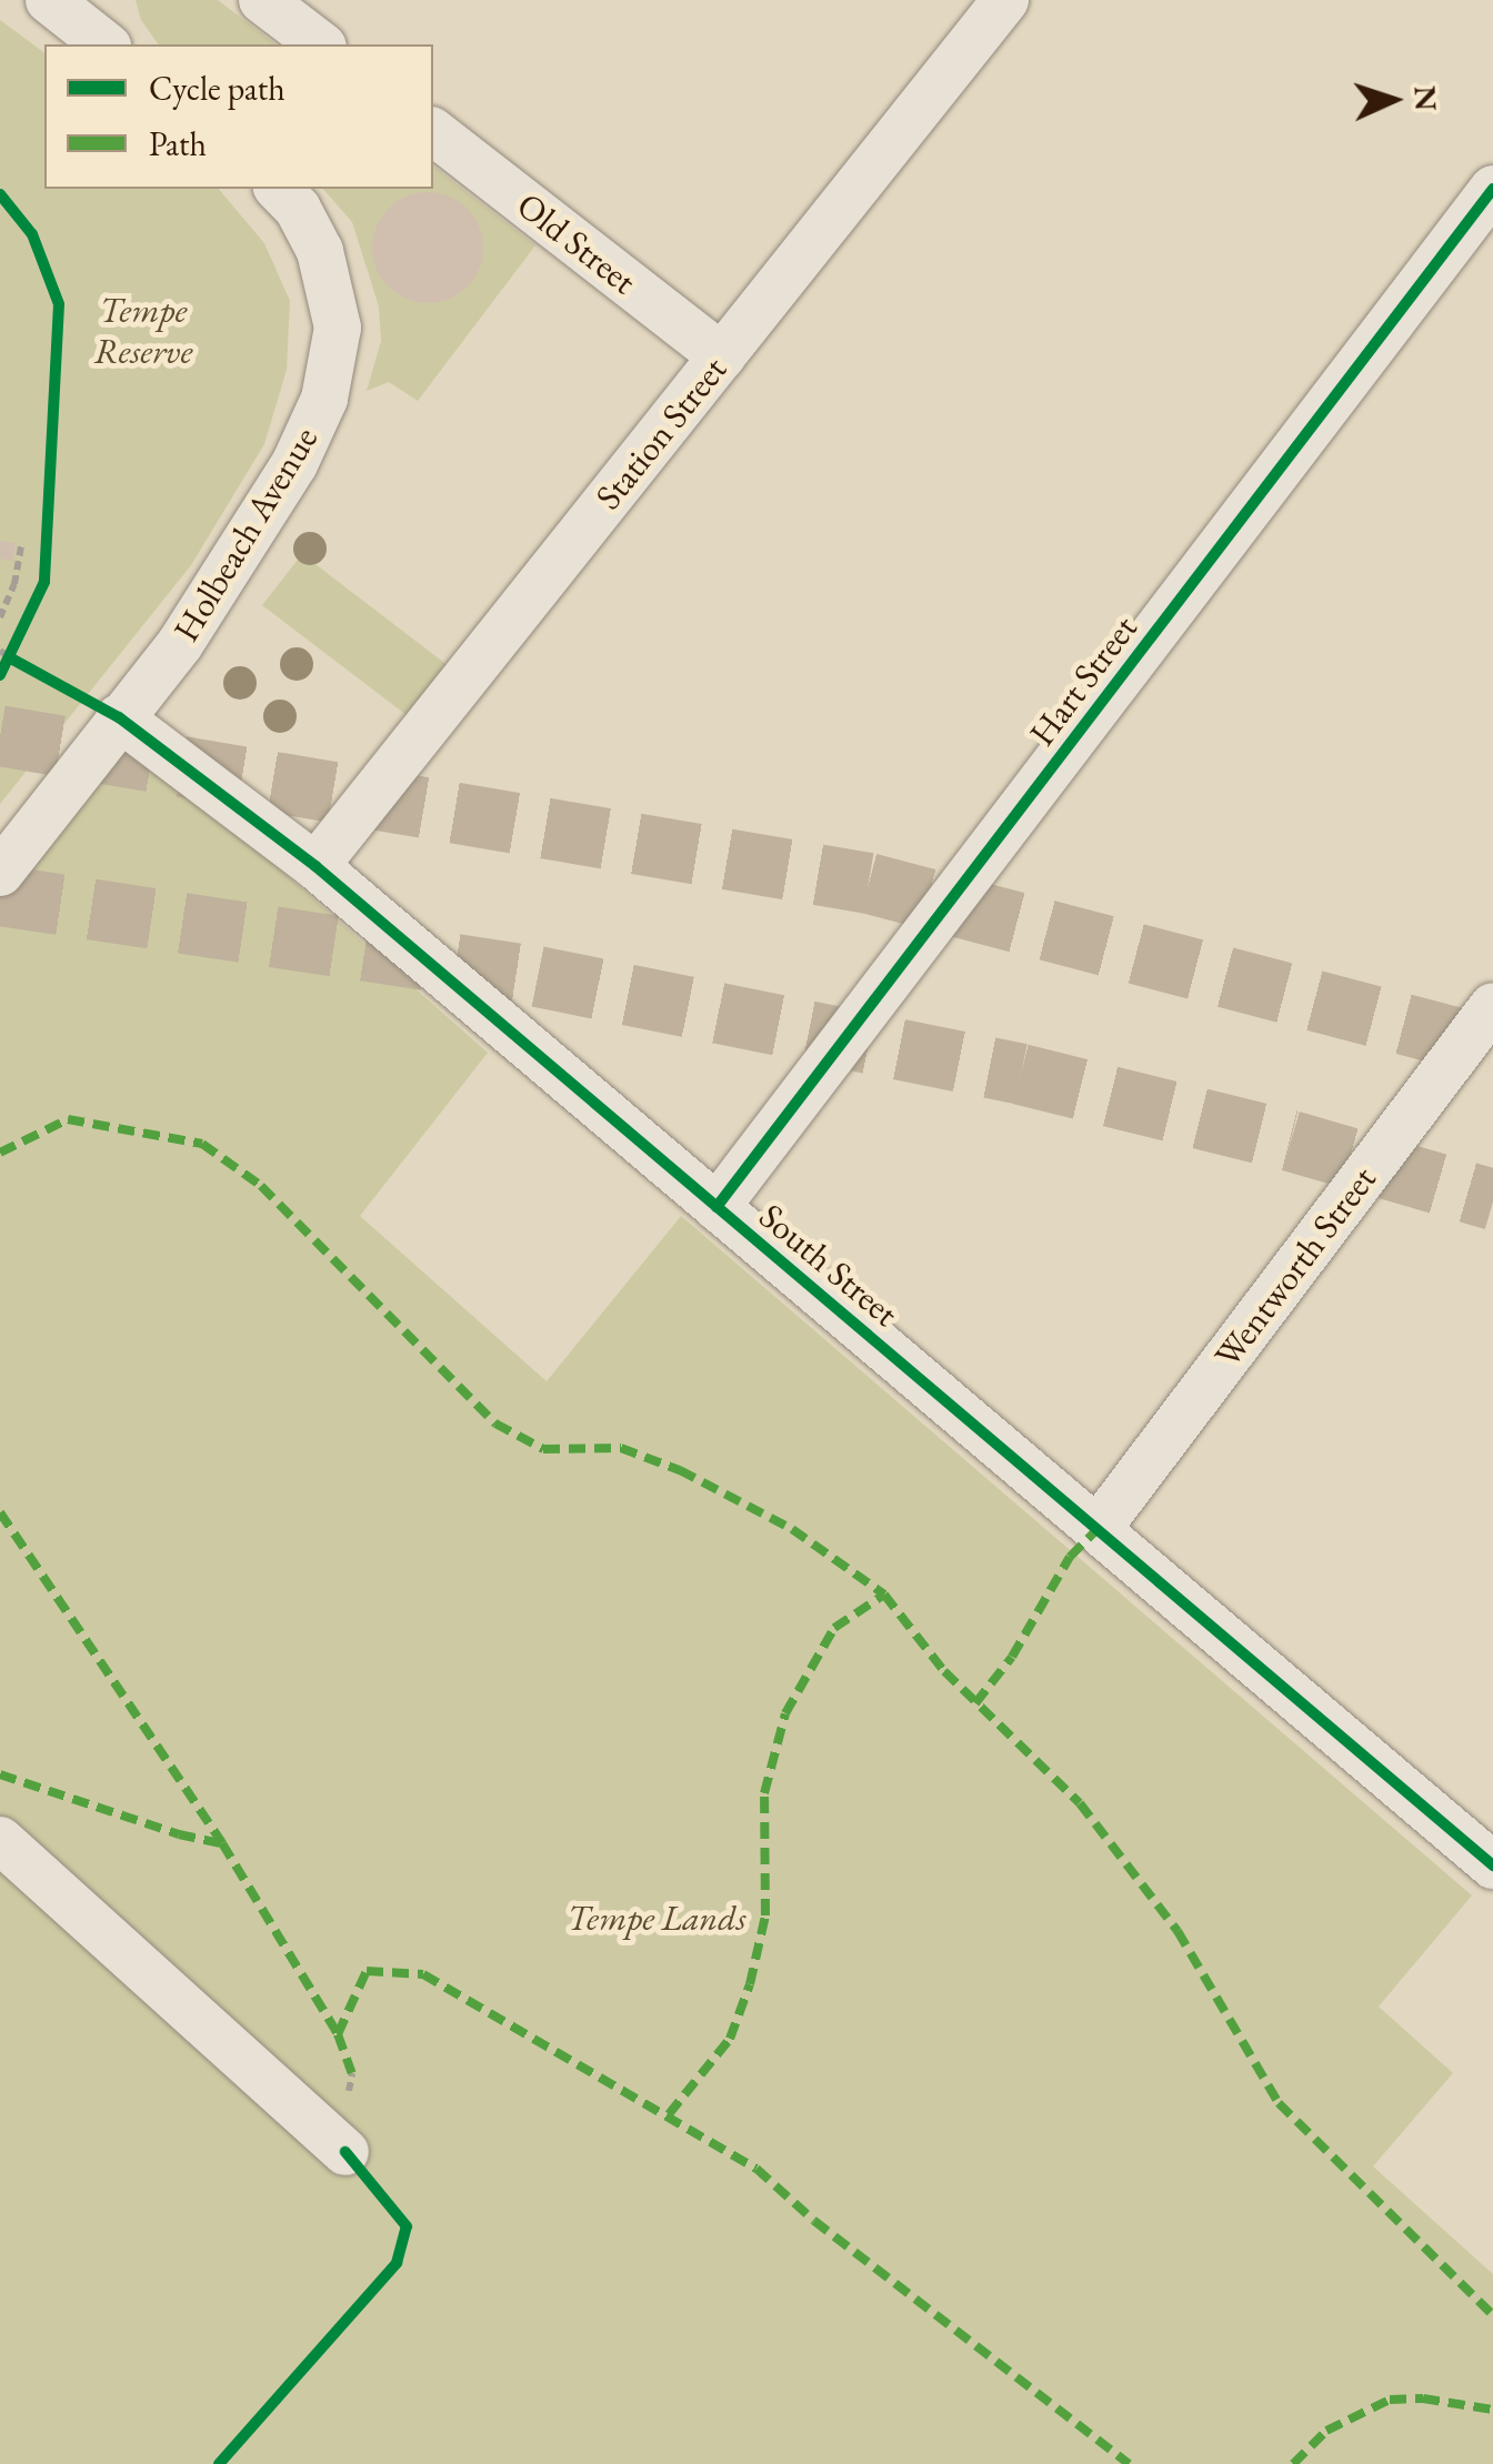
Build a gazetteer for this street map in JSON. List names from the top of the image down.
{
  "streets": {
    "street": [
      "Old Street",
      "Station Street",
      "Holbeach Avenue",
      "Hart Street",
      "South Street",
      "Wentworth Street"
    ]
  },
  "crossings": [
    ["Old Street", "Station Street"],
    ["Station Street", "South Street"],
    ["Holbeach Avenue", "South Street"],
    ["Hart Street", "South Street"],
    ["South Street", "Wentworth Street"]
  ],
  "parks": ["Tempe Reserve", "Tempe Lands"],
  "legend": ["Cycle path", "Path"],
  "north": "right"
}
